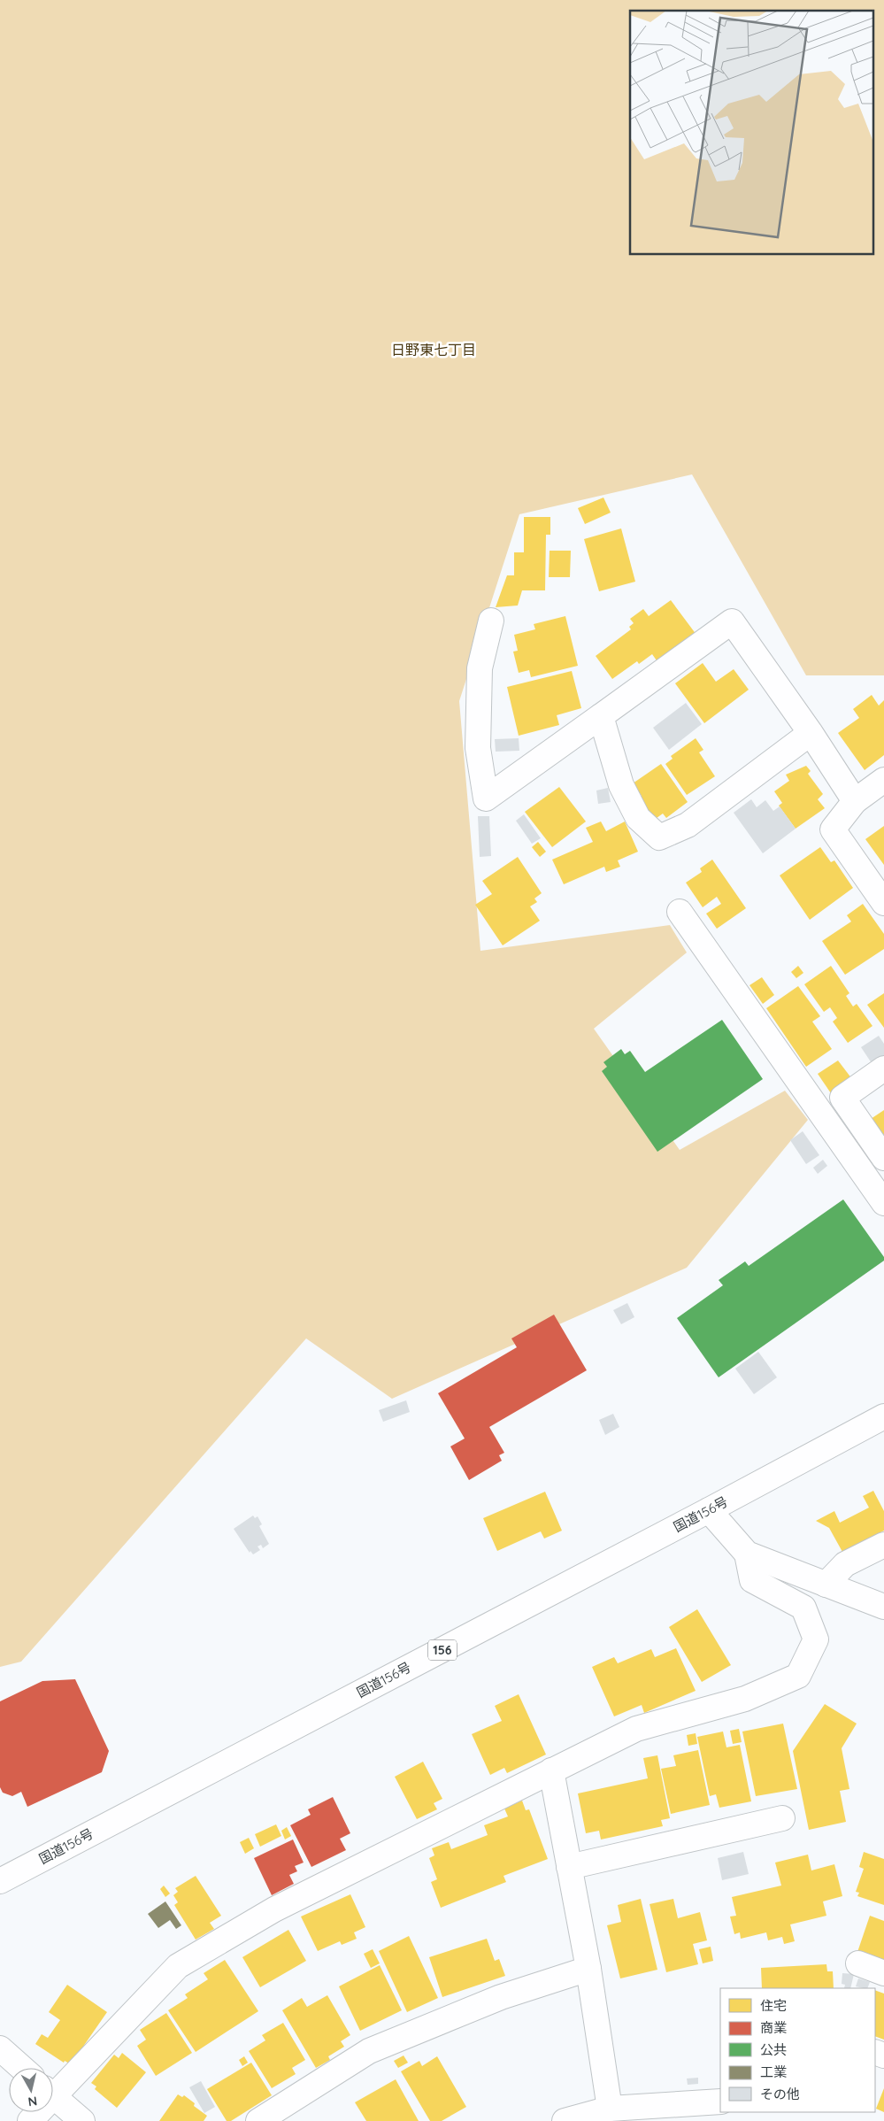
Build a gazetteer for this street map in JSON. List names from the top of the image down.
{
  "streets": {
    "main road": ["国道156号", "156"]
  },
  "districts": ["日野東七丁目"],
  "legend": [
    "住宅",
    "商業",
    "公共",
    "工業",
    "その他"
  ],
  "north": "bottom"
}
